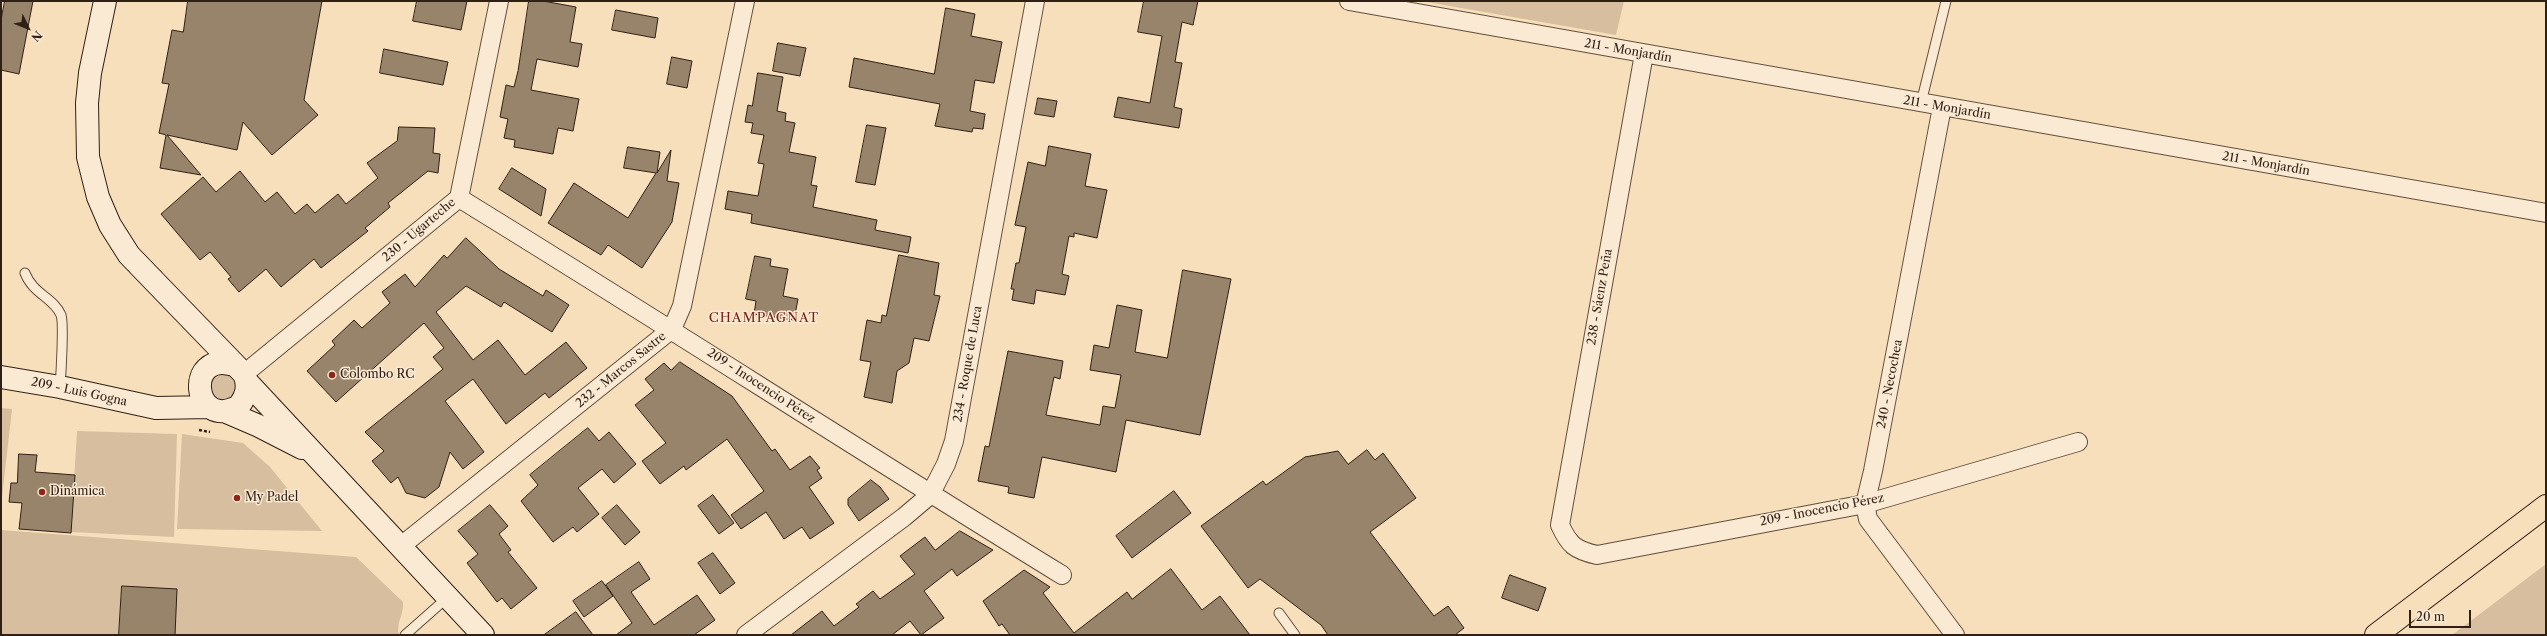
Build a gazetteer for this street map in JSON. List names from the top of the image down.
{
  "streets": {
    "main road": ["209 - Luis Gogna"],
    "street": [
      "211 - Monjardín",
      "230 - Ugarteche",
      "238 - Sáenz Peña",
      "234 - Roque de Luca",
      "232 - Marcos Sastre",
      "240 - Necochea",
      "209 - Inocencio Pérez"
    ]
  },
  "crossings": [
    ["211 - Monjardín", "238 - Sáenz Peña"],
    ["211 - Monjardín", "240 - Necochea"],
    ["230 - Ugarteche", "209 - Inocencio Pérez"],
    ["230 - Ugarteche", "209 - Luis Gogna"],
    ["238 - Sáenz Peña", "209 - Inocencio Pérez"],
    ["234 - Roque de Luca", "209 - Inocencio Pérez"],
    ["232 - Marcos Sastre", "209 - Inocencio Pérez"],
    ["240 - Necochea", "209 - Inocencio Pérez"]
  ],
  "districts": ["CHAMPAGNAT"],
  "places": ["Colombo RC", "Dinámica", "My Padel"],
  "scale_bar": "20 m",
  "north": "bottom right"
}
